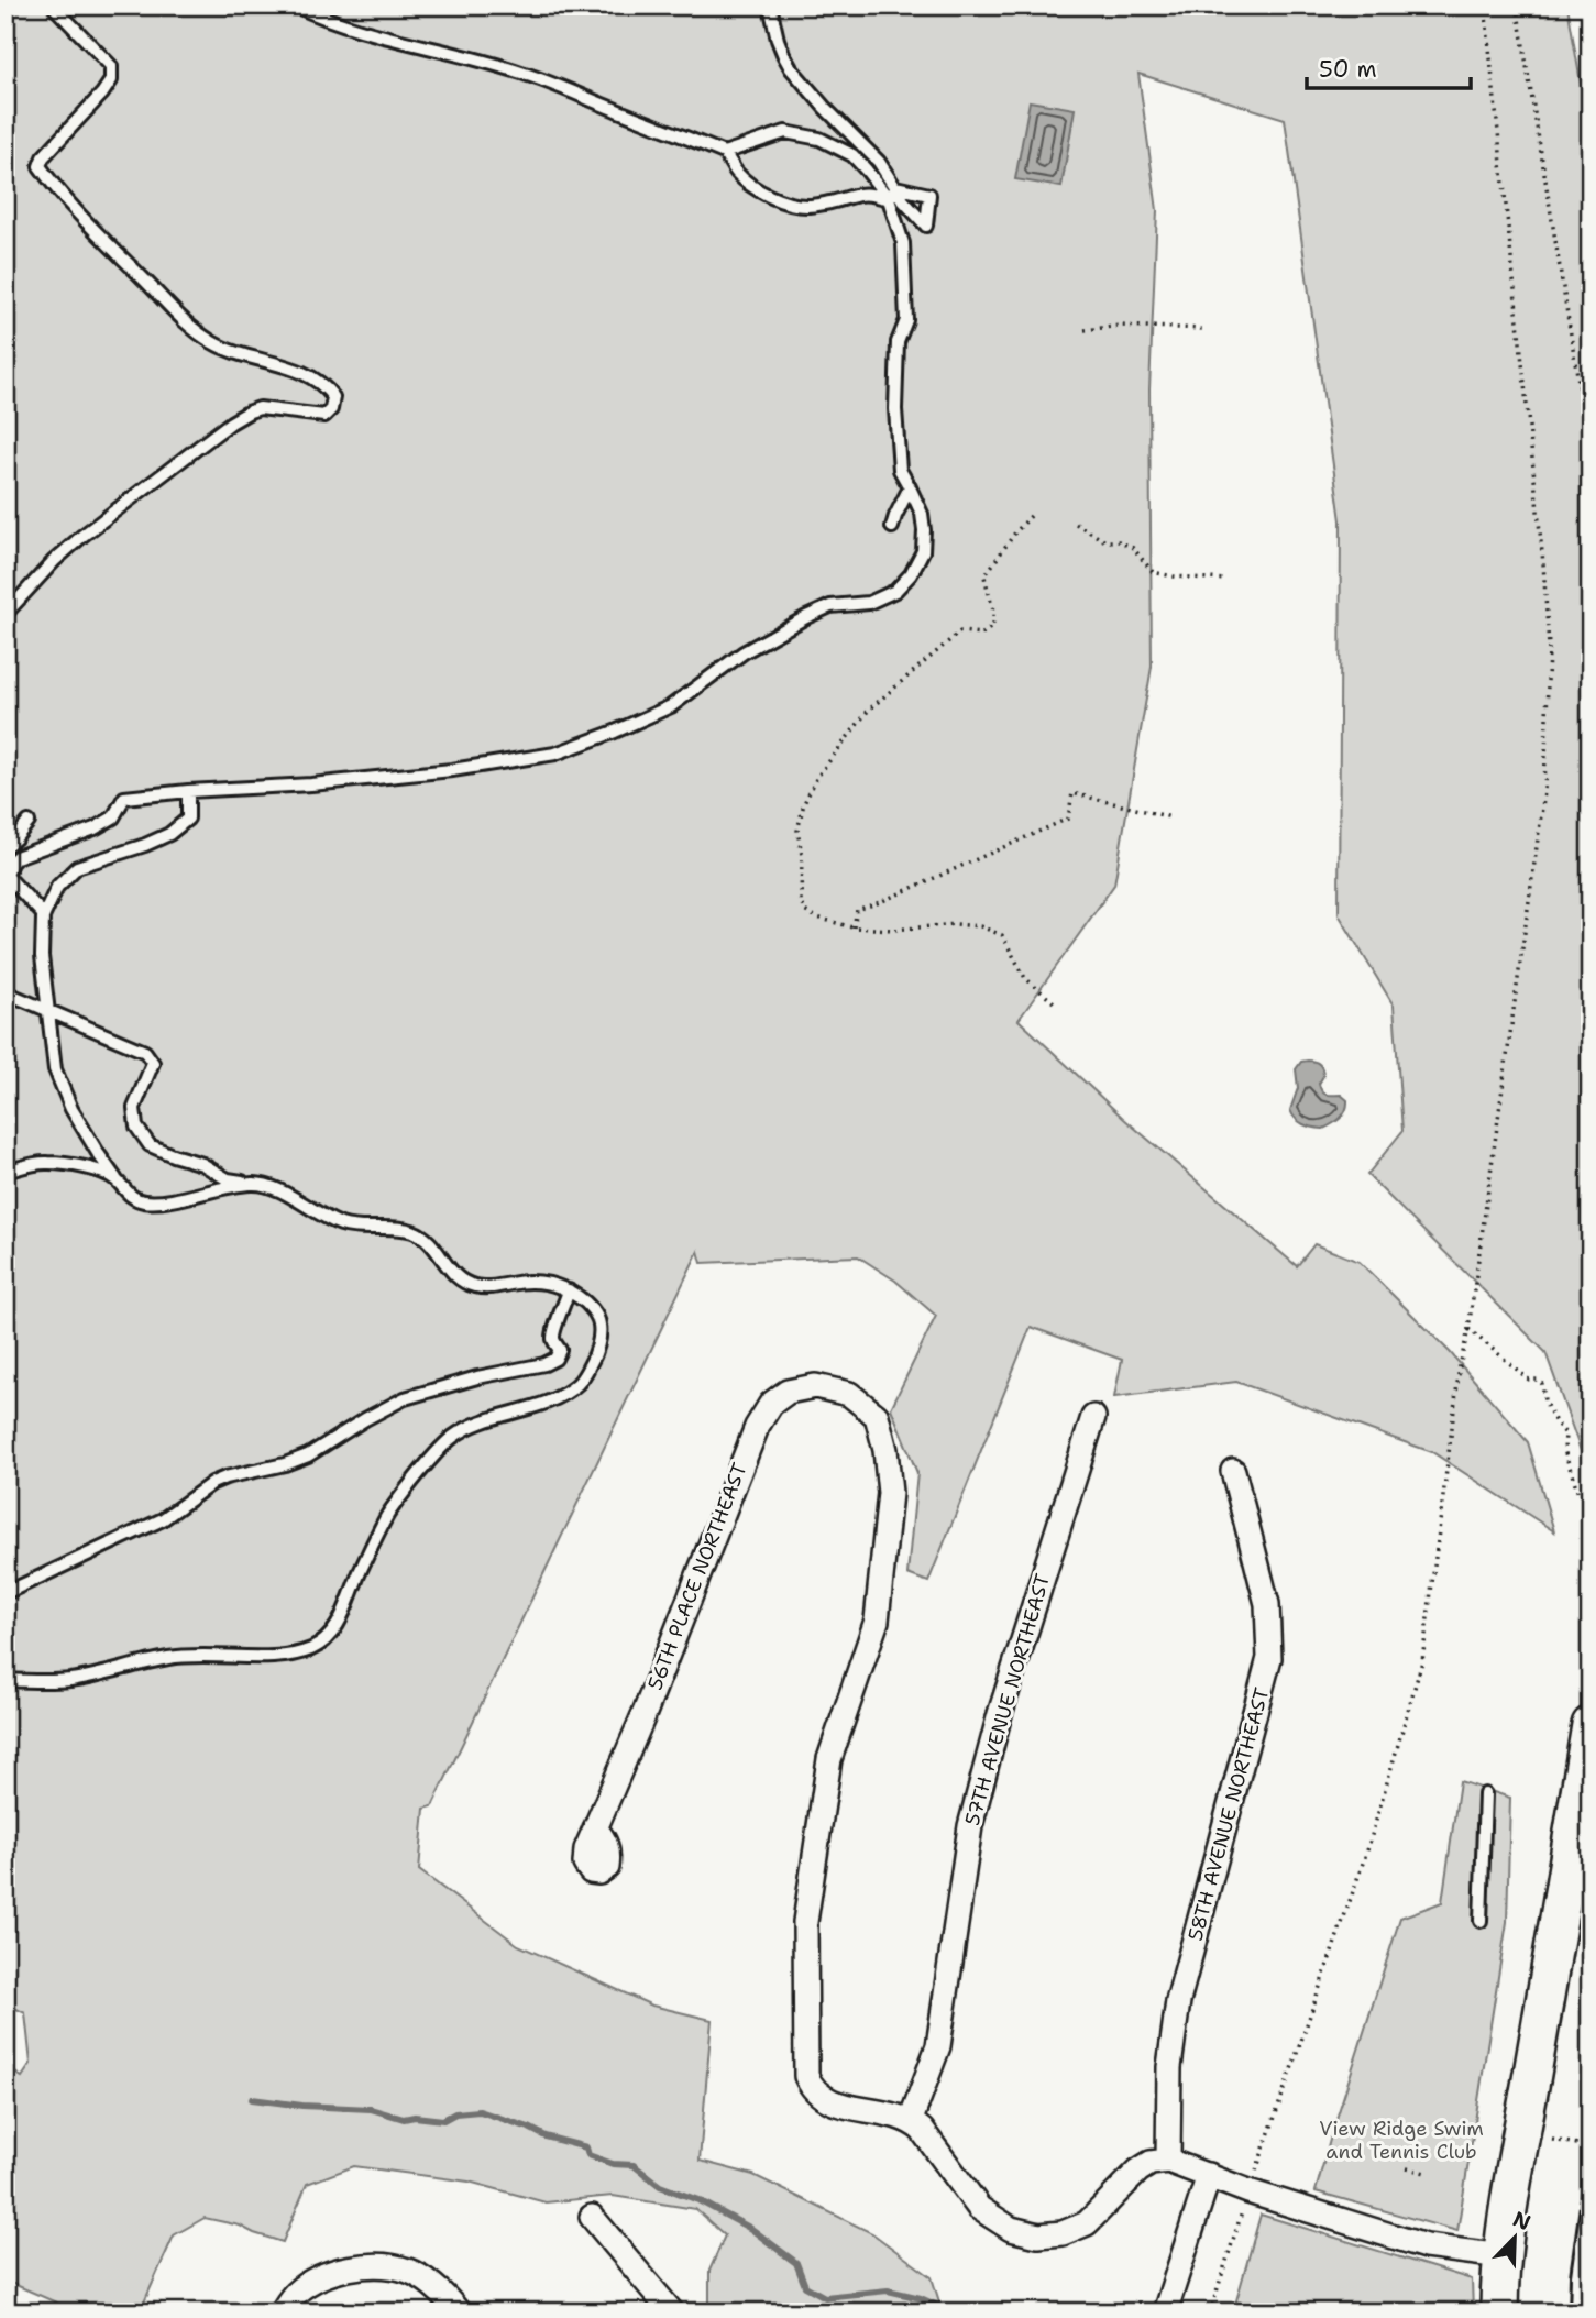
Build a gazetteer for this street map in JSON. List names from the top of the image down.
{
  "streets": {
    "street": ["56TH PLACE NORTHEAST", "57TH AVENUE NORTHEAST", "58TH AVENUE NORTHEAST"]
  },
  "crossings": [
    ["56TH PLACE NORTHEAST", "57TH AVENUE NORTHEAST"]
  ],
  "parks": ["View Ridge Swim and Tennis Club"],
  "scale_bar": "50 m",
  "north": "top right"
}
